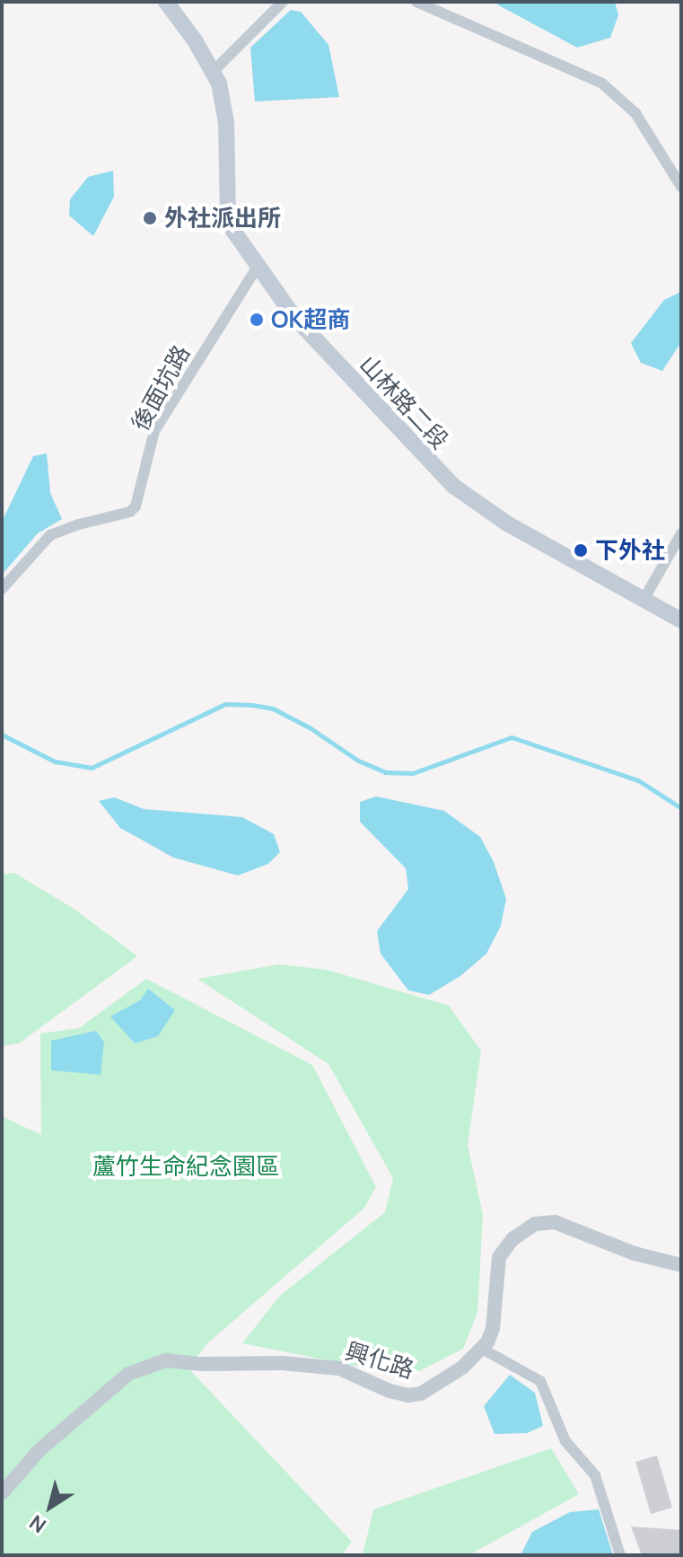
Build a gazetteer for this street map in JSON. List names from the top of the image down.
{
  "streets": {
    "main road": ["山林路二段"],
    "street": ["後面坑路", "興化路"]
  },
  "crossings": [
    ["後面坑路", "山林路二段"]
  ],
  "parks": ["蘆竹生命紀念園區"],
  "places": ["外社派出所", "OK超商", "下外社"],
  "north": "bottom left"
}
